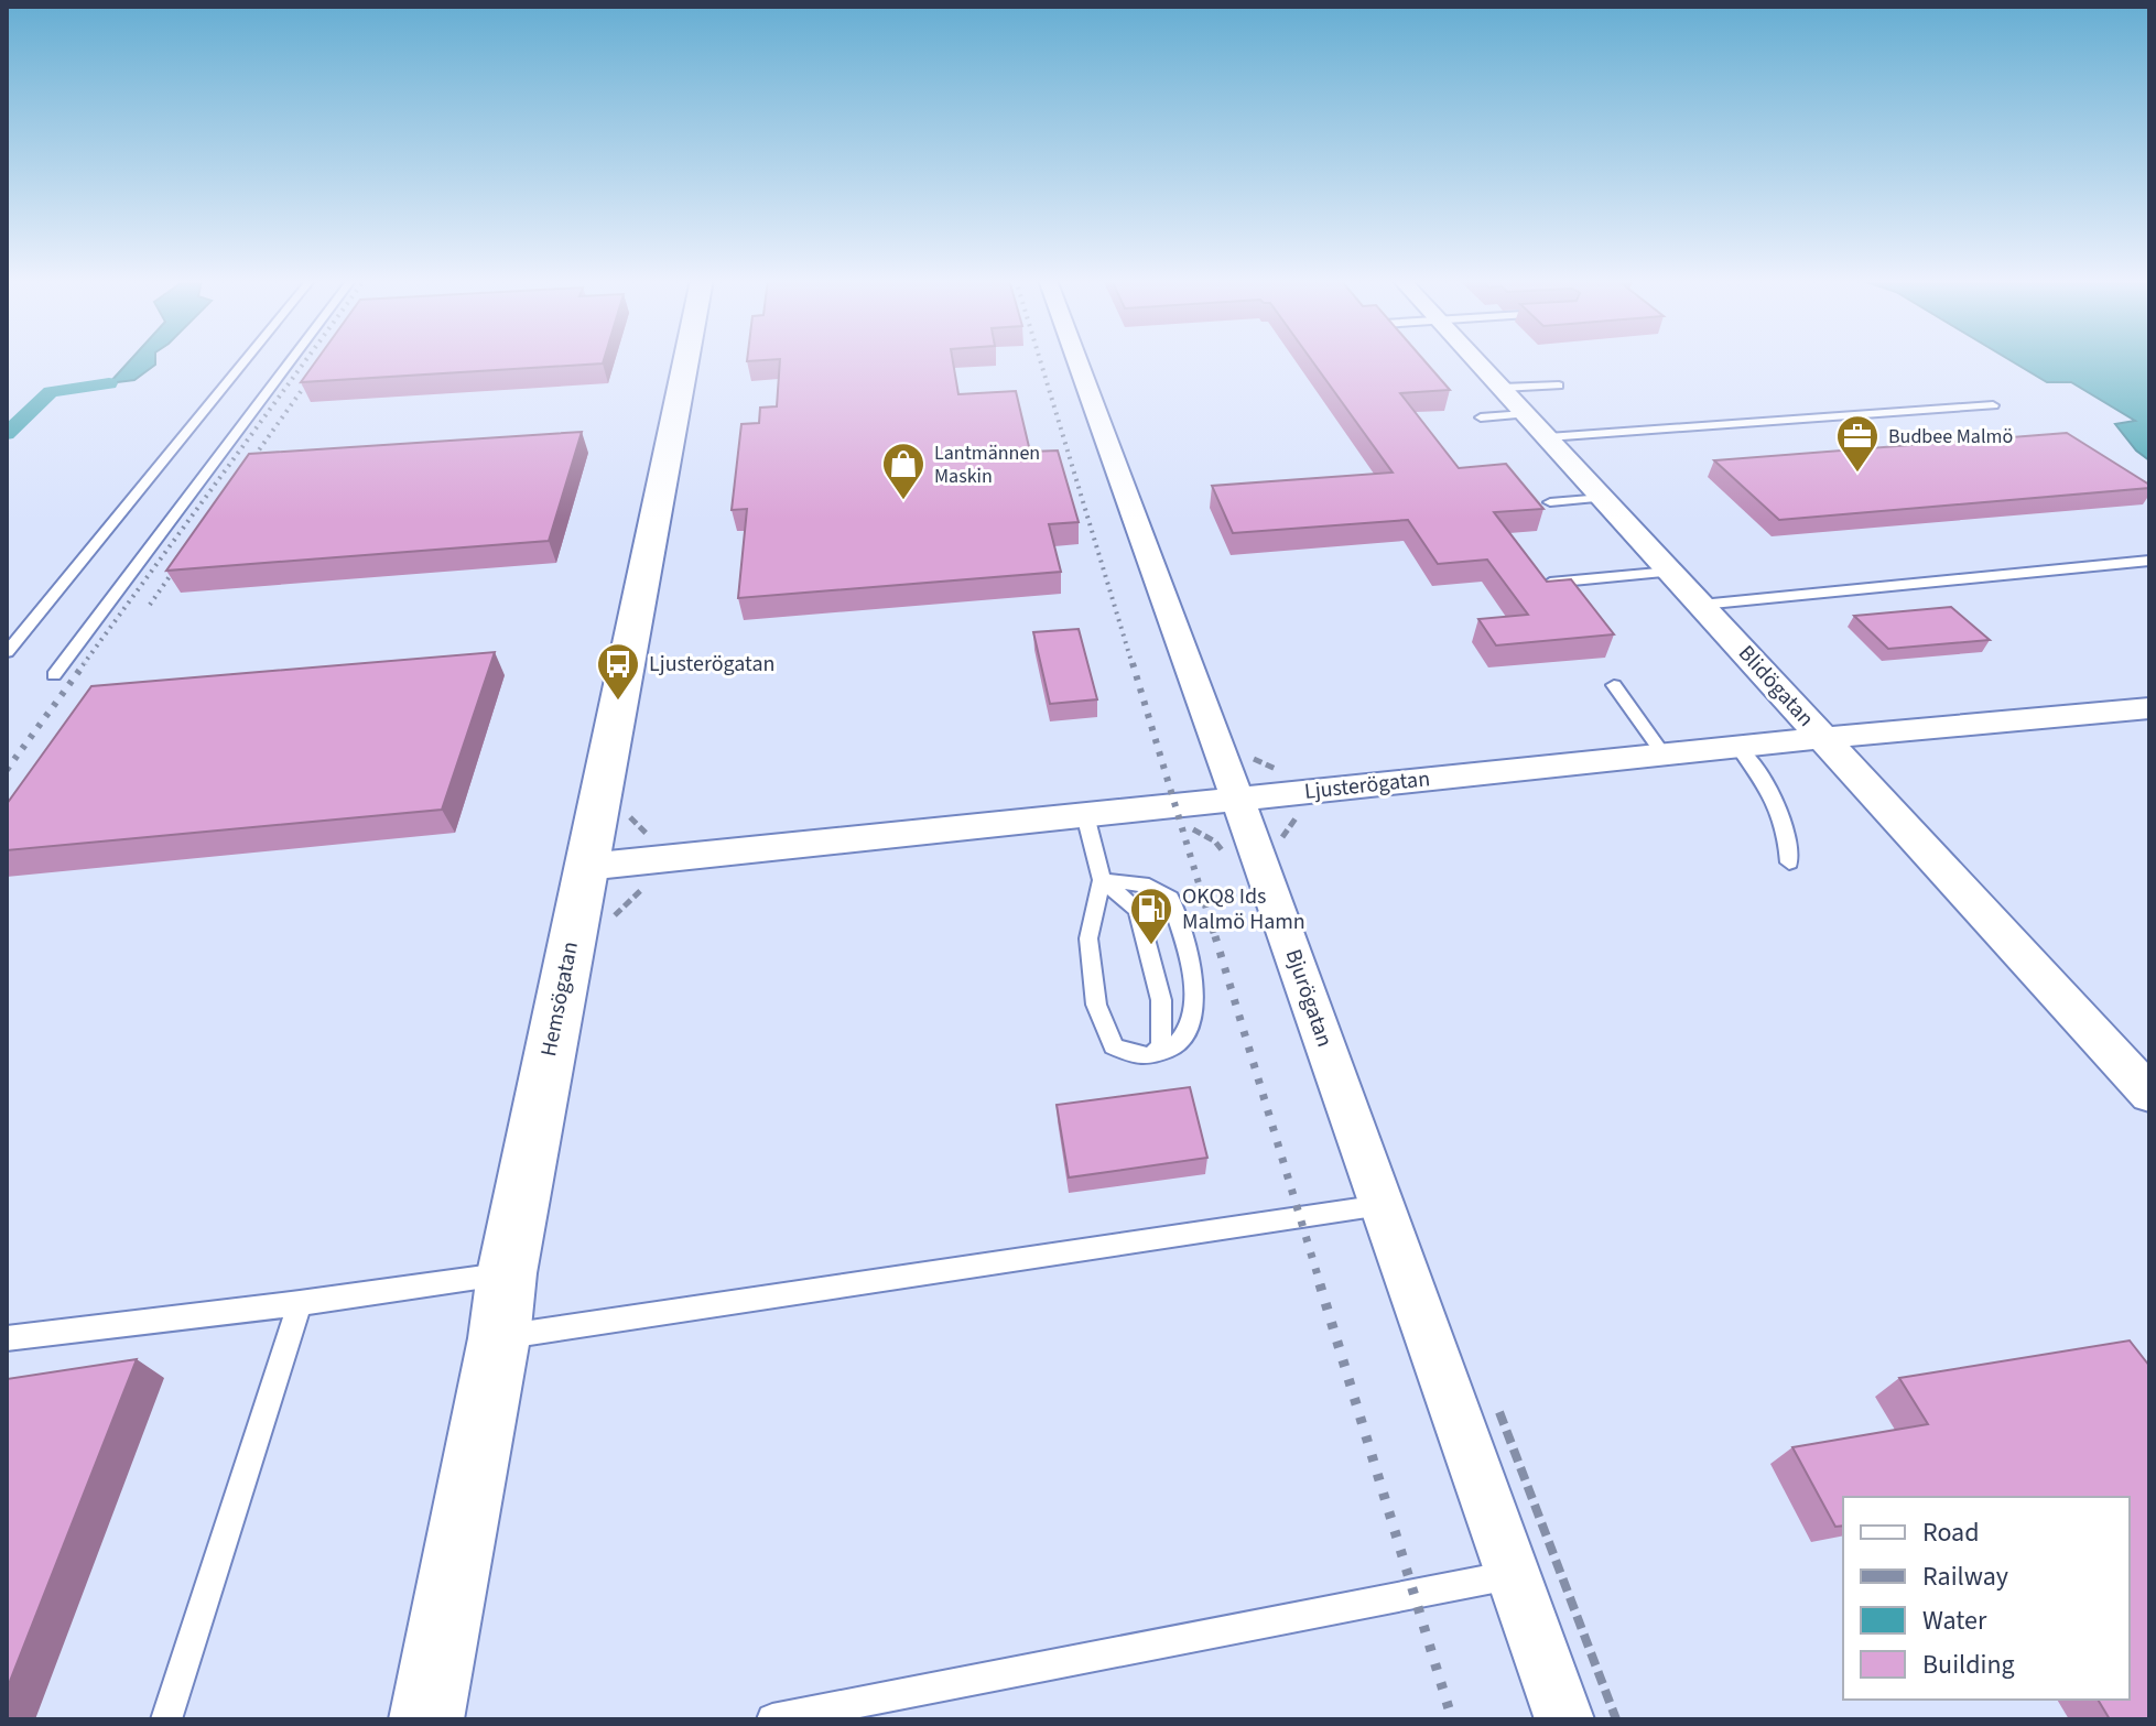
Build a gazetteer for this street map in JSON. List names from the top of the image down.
{
  "streets": {
    "street": [
      "Blidögatan",
      "Ljusterögatan",
      "Bjurögatan",
      "Hemsögatan"
    ]
  },
  "crossings": [
    ["Blidögatan", "Ljusterögatan"],
    ["Ljusterögatan", "Bjurögatan"],
    ["Ljusterögatan", "Hemsögatan"]
  ],
  "places": {
    "office": ["Budbee Malmö"],
    "shop": ["Lantmännen Maskin"],
    "bus stop": ["Ljusterögatan"],
    "fuel station": ["OKQ8 Ids Malmö Hamn"]
  },
  "legend": [
    "Road",
    "Railway",
    "Water",
    "Building"
  ]
}
